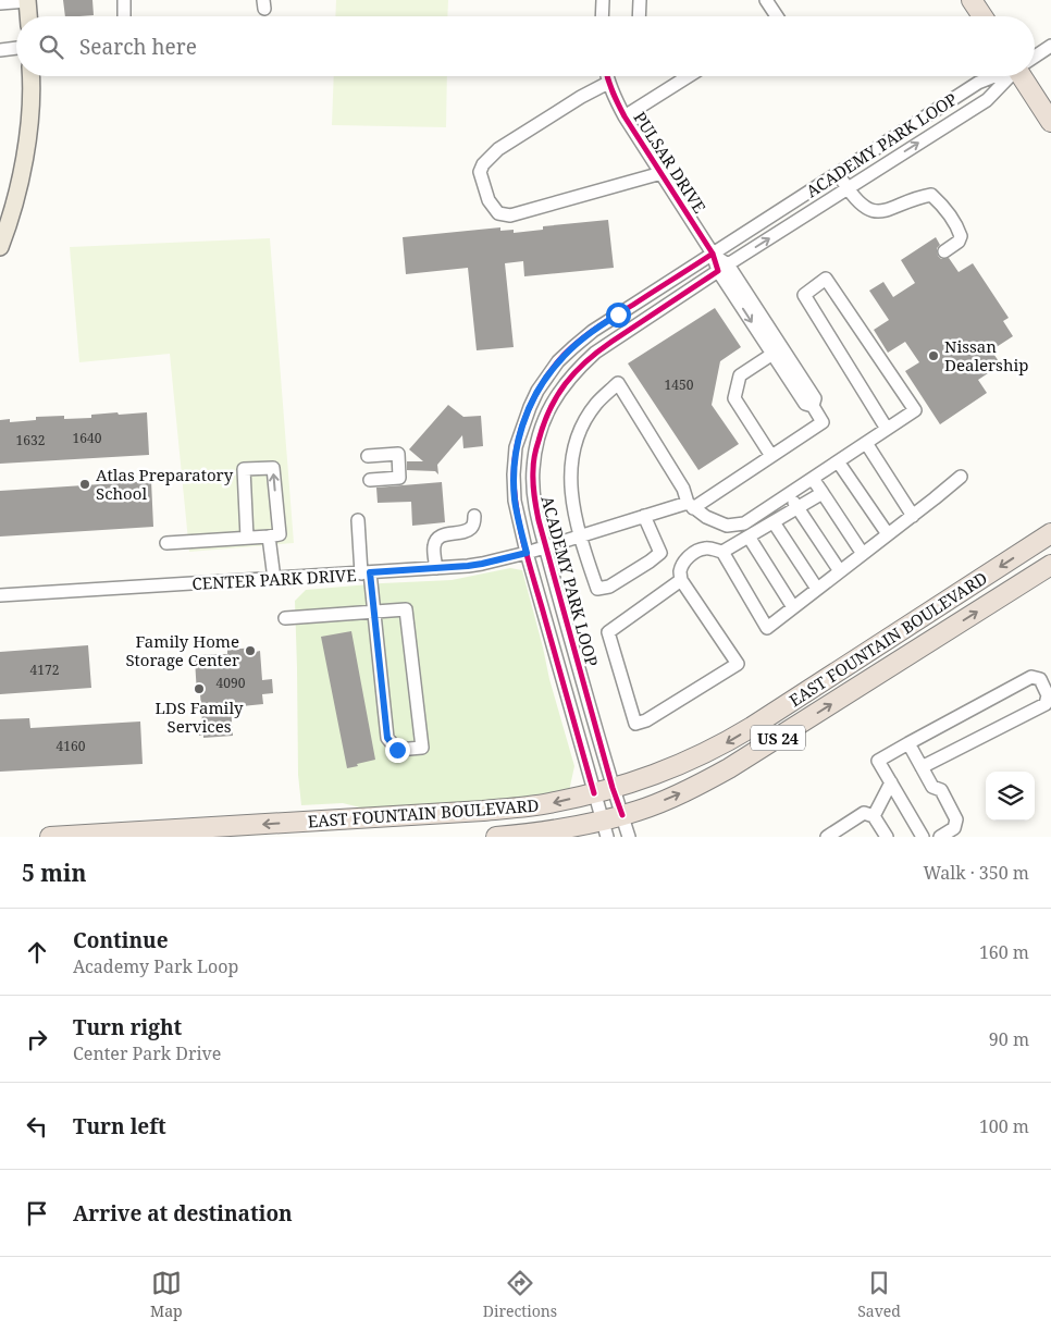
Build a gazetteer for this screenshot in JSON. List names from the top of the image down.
{
  "streets": {
    "highway": ["EAST FOUNTAIN BOULEVARD", "US 24"],
    "street": ["ACADEMY PARK LOOP", "PULSAR DRIVE", "CENTER PARK DRIVE"]
  },
  "crossings": [
    ["ACADEMY PARK LOOP", "PULSAR DRIVE"],
    ["ACADEMY PARK LOOP", "CENTER PARK DRIVE"],
    ["ACADEMY PARK LOOP", "EAST FOUNTAIN BOULEVARD"],
    ["PULSAR DRIVE", "CENTER PARK DRIVE"]
  ],
  "places": [
    "Nissan Dealership",
    "Atlas Preparatory School",
    "Family Home Storage Center",
    "LDS Family Services"
  ],
  "house_numbers": [
    "1450",
    "1640",
    "1632",
    "4172",
    "4090",
    "4160"
  ],
  "page": {
    "search": "Search here",
    "heading": ["5 min", "Walk · 350 m"],
    "list": [
      ["Continue", "Academy Park Loop", "160 m"],
      ["Turn right", "Center Park Drive", "90 m"],
      ["Turn left", "100 m"],
      "Arrive at destination"
    ],
    "nav": ["Map", "Directions", "Saved"]
  }
}
